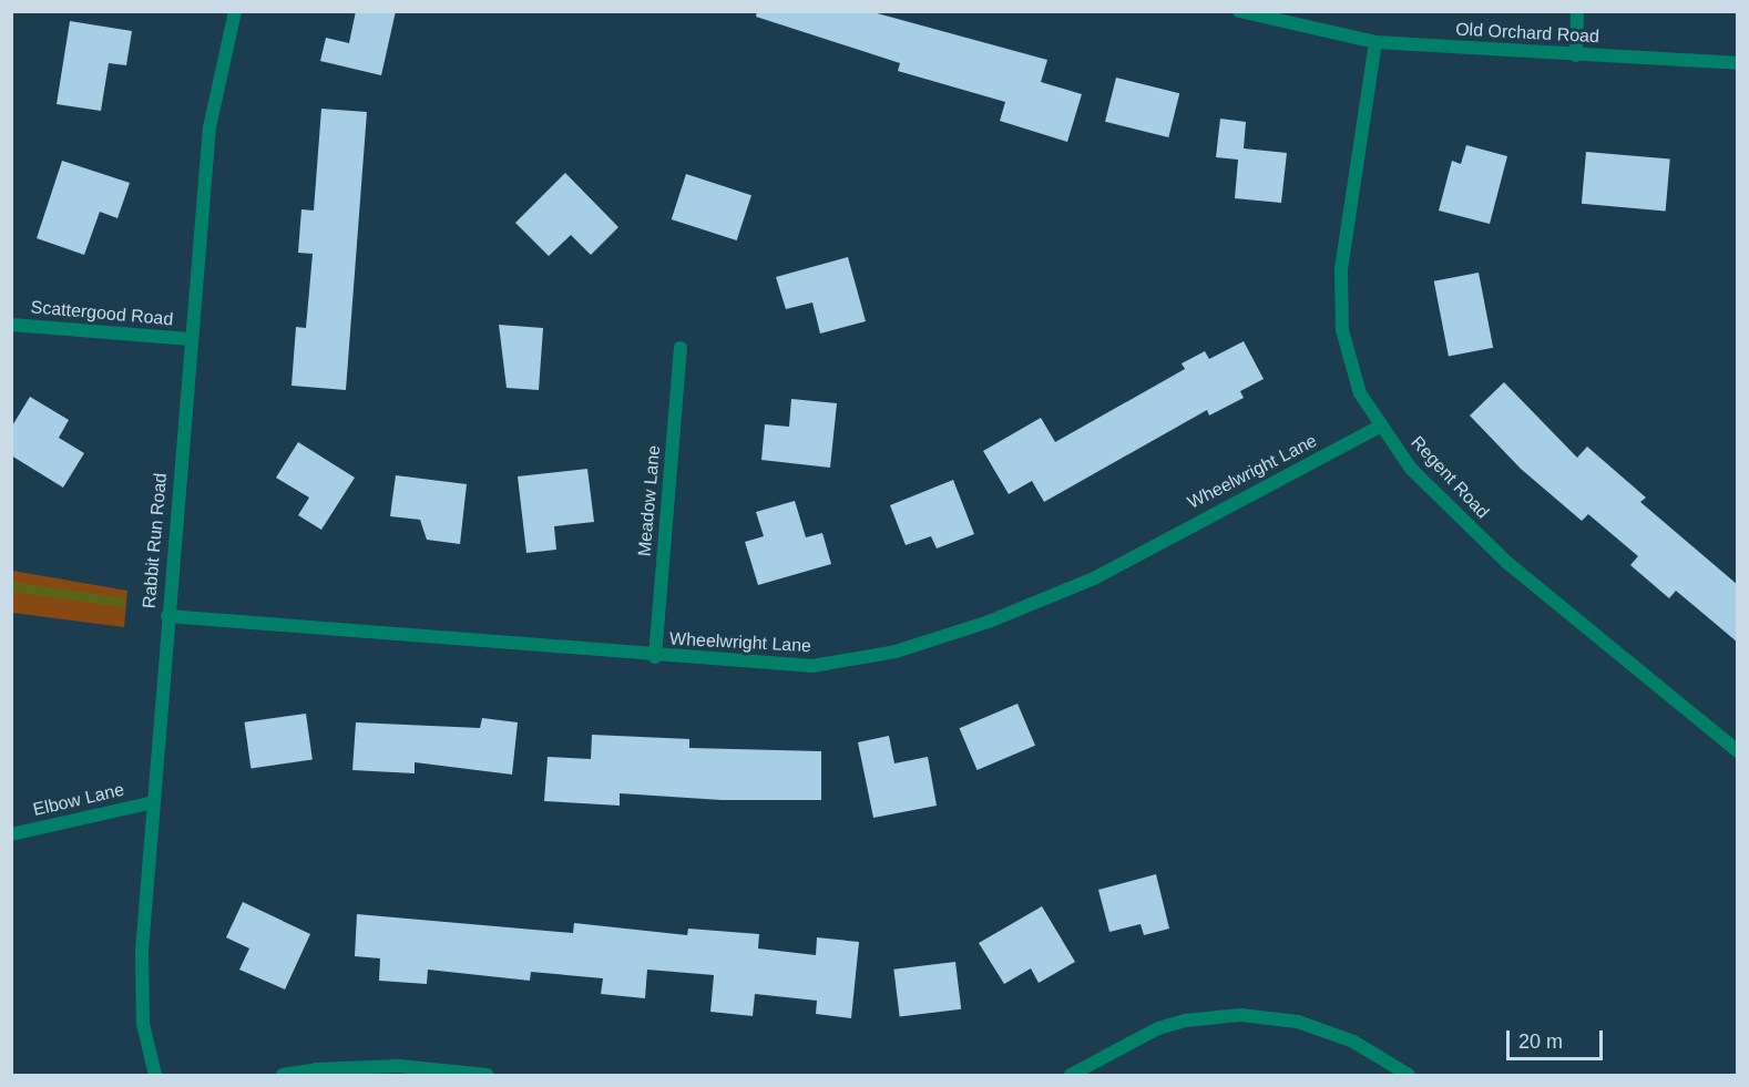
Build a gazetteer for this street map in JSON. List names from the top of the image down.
{
  "streets": {
    "street": [
      "Old Orchard Road",
      "Scattergood Road",
      "Wheelwright Lane",
      "Regent Road",
      "Meadow Lane",
      "Rabbit Run Road",
      "Elbow Lane"
    ]
  },
  "crossings": [
    ["Old Orchard Road", "Regent Road"],
    ["Scattergood Road", "Rabbit Run Road"],
    ["Wheelwright Lane", "Regent Road"],
    ["Wheelwright Lane", "Meadow Lane"],
    ["Wheelwright Lane", "Rabbit Run Road"],
    ["Rabbit Run Road", "Elbow Lane"]
  ],
  "scale_bar": "20 m"
}
